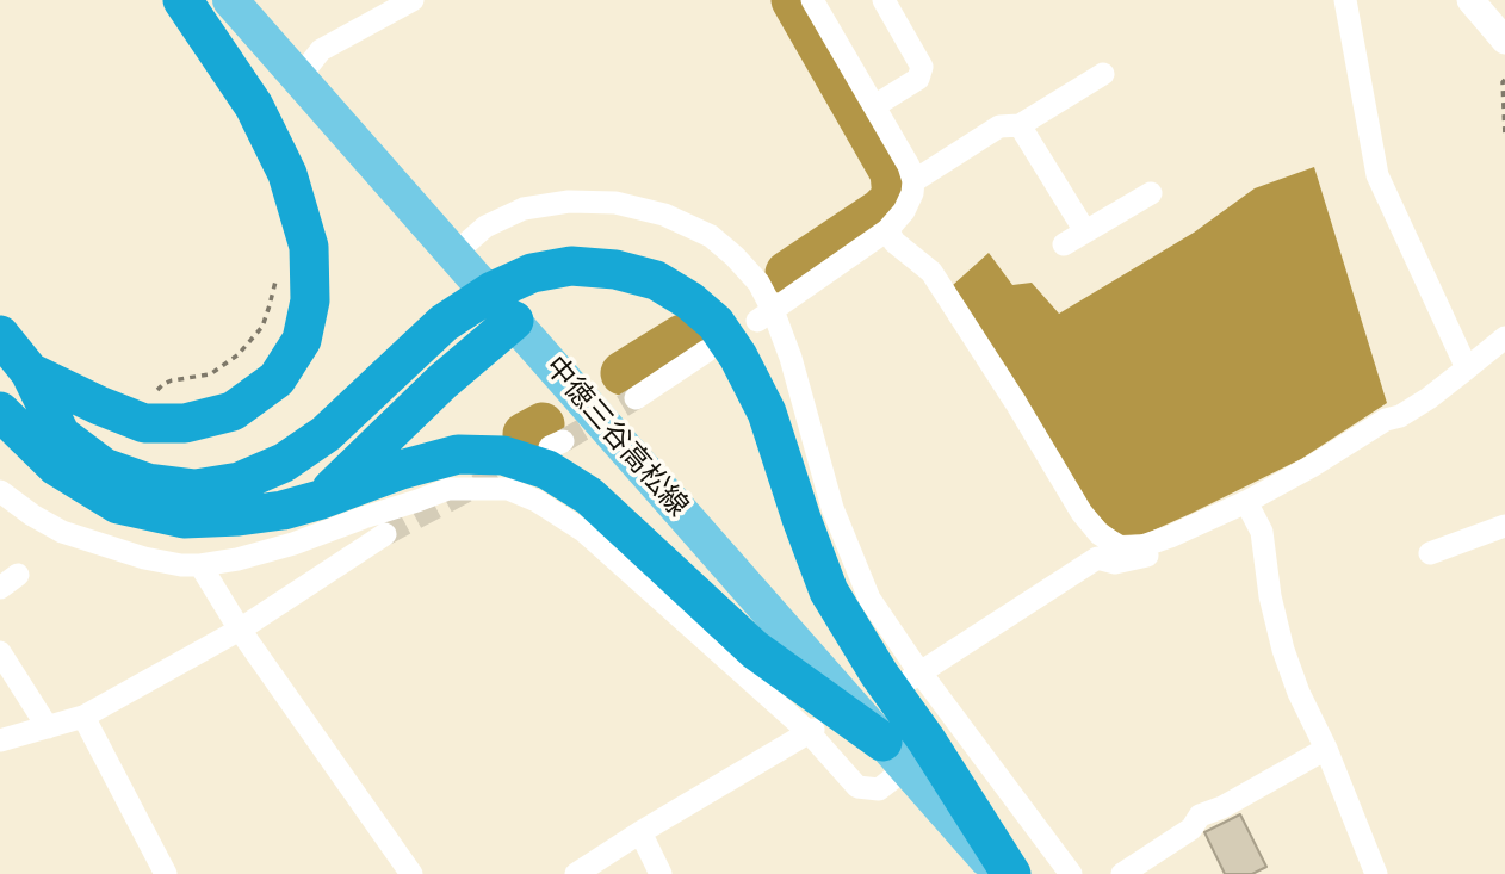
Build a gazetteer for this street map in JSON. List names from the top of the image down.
{
  "streets": {
    "main road": ["中徳三谷高松線"]
  }
}
